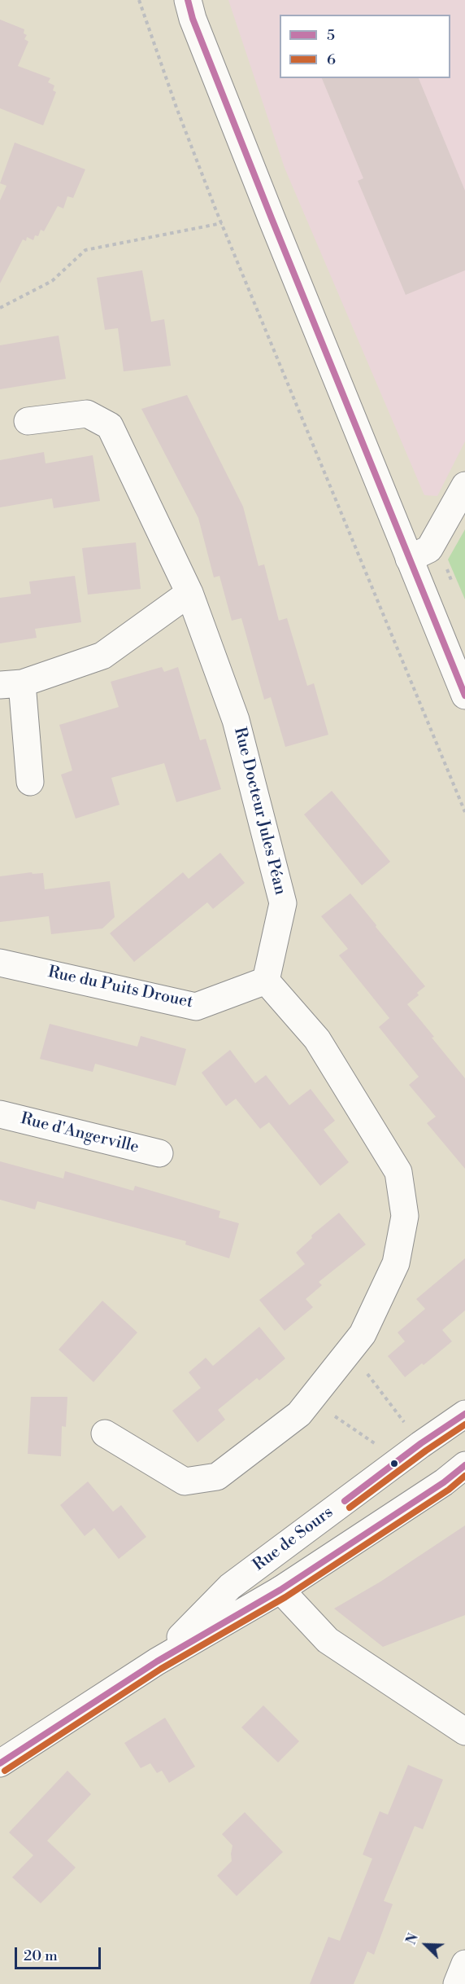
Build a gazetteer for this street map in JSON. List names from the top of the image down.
{
  "streets": {
    "street": [
      "Rue Docteur Jules Péan",
      "Rue du Puits Drouet",
      "Rue d'Angerville",
      "Rue de Sours"
    ]
  },
  "crossings": [
    ["Rue Docteur Jules Péan", "Rue du Puits Drouet"]
  ],
  "lines": ["transit line 5", "transit line 6"],
  "legend": ["5", "6"],
  "scale_bar": "20 m",
  "north": "top left"
}
